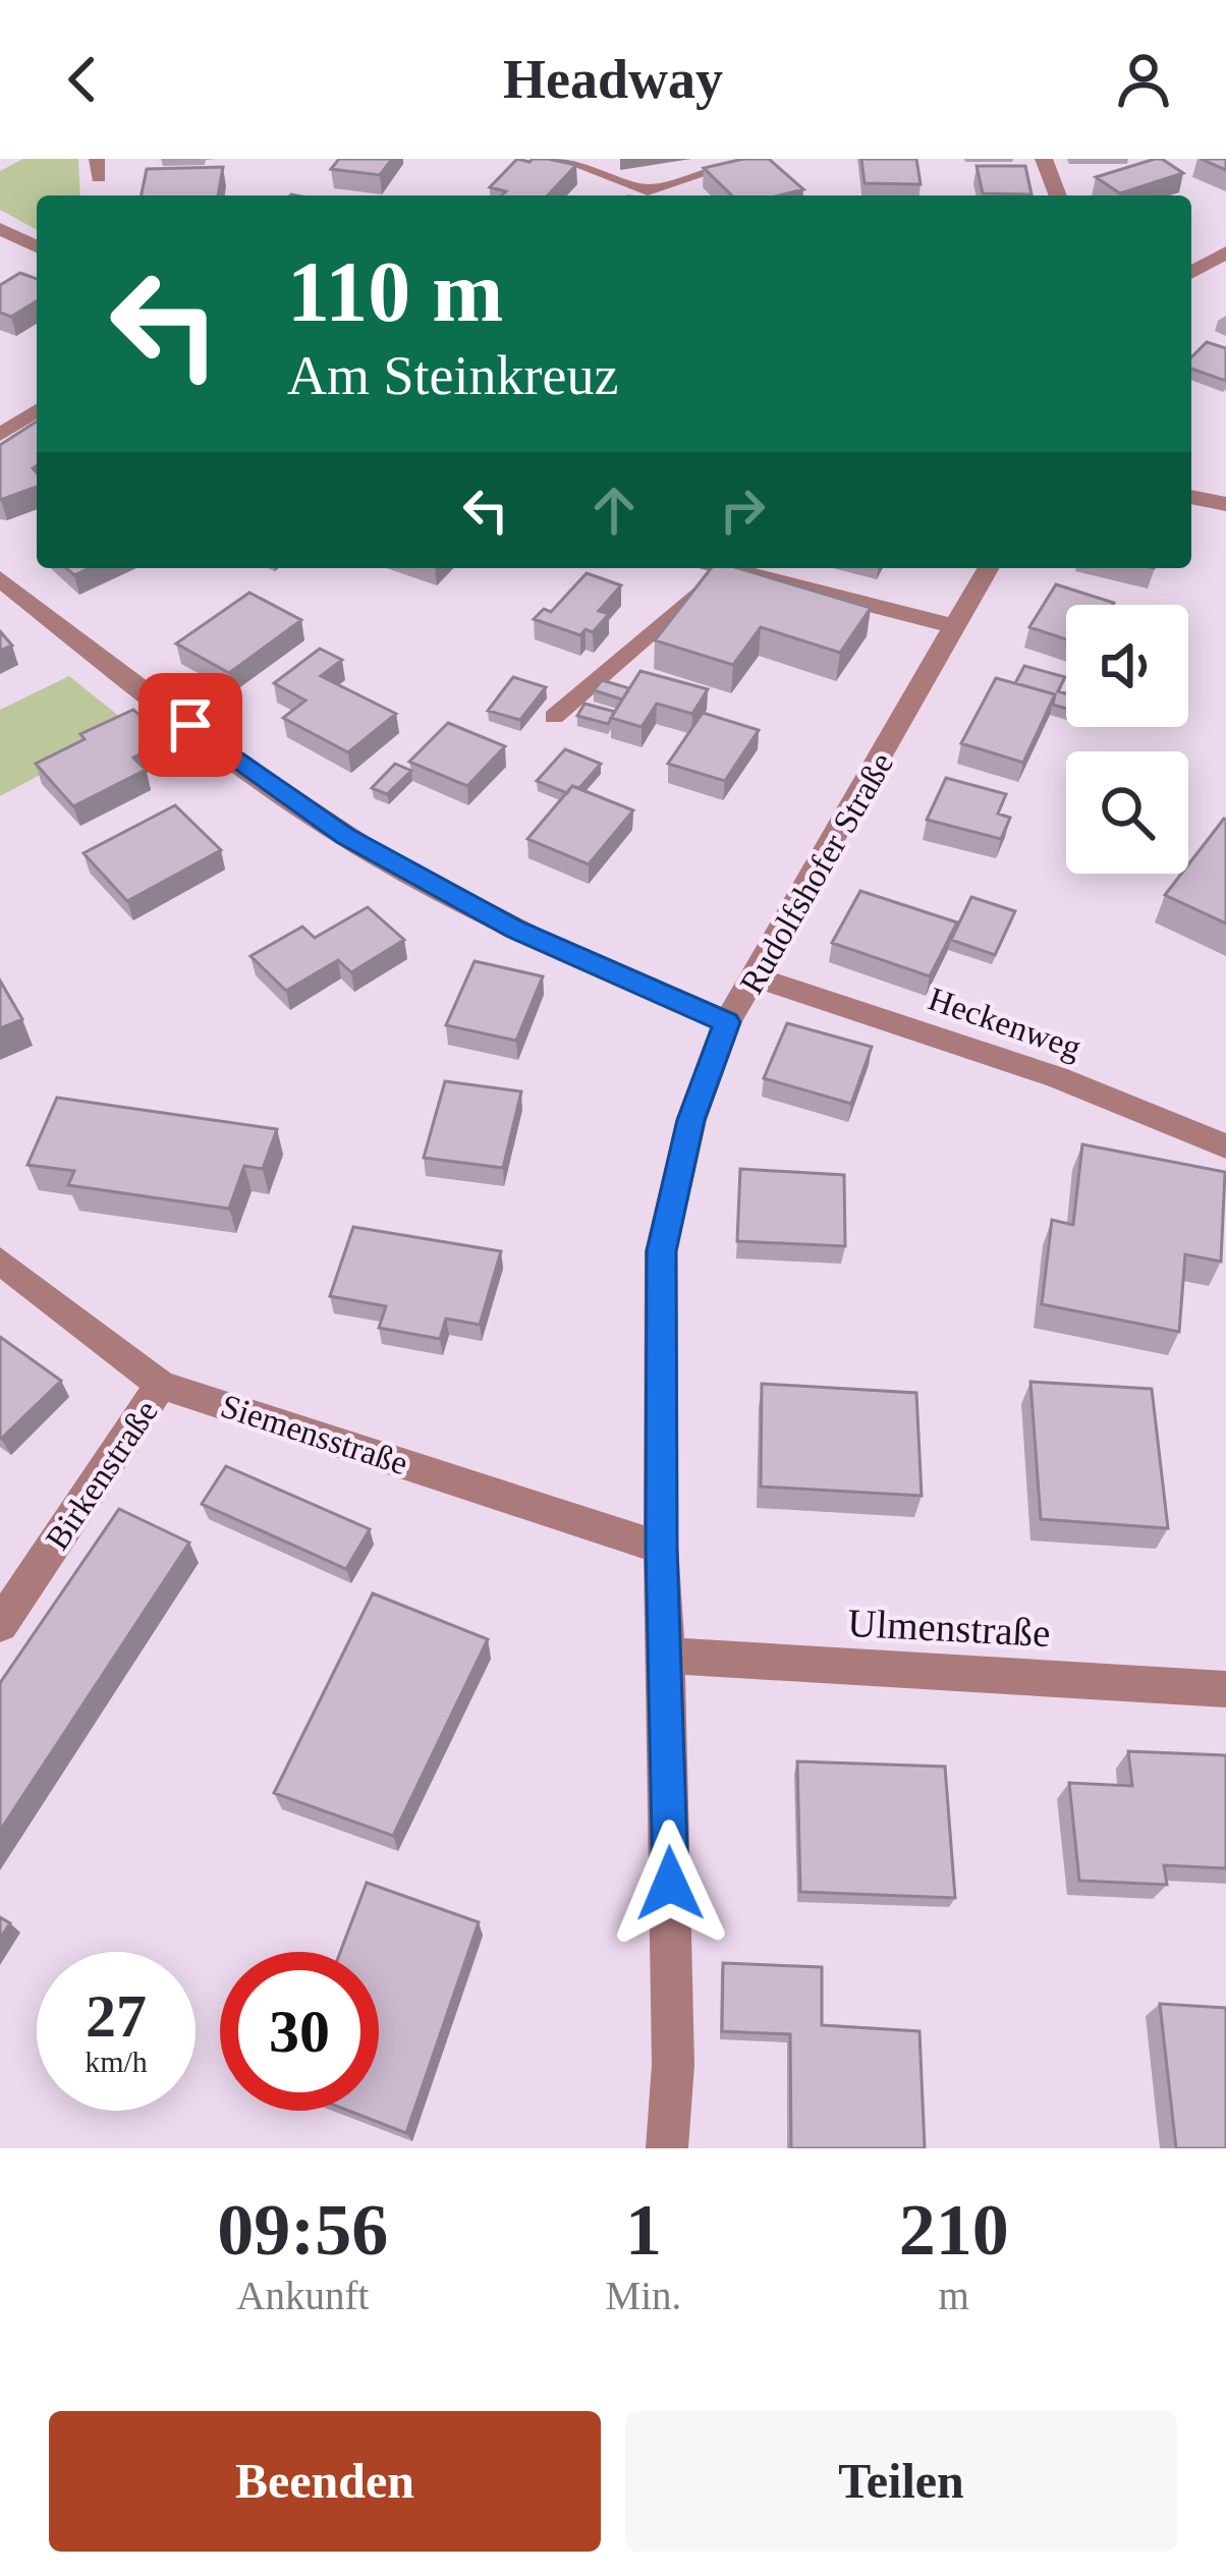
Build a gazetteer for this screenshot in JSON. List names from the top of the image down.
{
  "streets": {
    "street": [
      "Rudolfshofer Straße",
      "Heckenweg",
      "Siemensstraße",
      "Birkenstraße",
      "Ulmenstraße"
    ]
  },
  "crossings": [
    ["Rudolfshofer Straße", "Heckenweg"],
    ["Rudolfshofer Straße", "Siemensstraße"],
    ["Rudolfshofer Straße", "Ulmenstraße"],
    ["Siemensstraße", "Birkenstraße"]
  ],
  "page": {
    "header": "Headway",
    "turn": ["110 m", "Am Steinkreuz"],
    "speed": "27 km/h",
    "limit": "30",
    "eta": [
      "09:56",
      "Ankunft",
      "1",
      "Min.",
      "210",
      "m"
    ],
    "buttons": ["Beenden", "Teilen"]
  }
}
